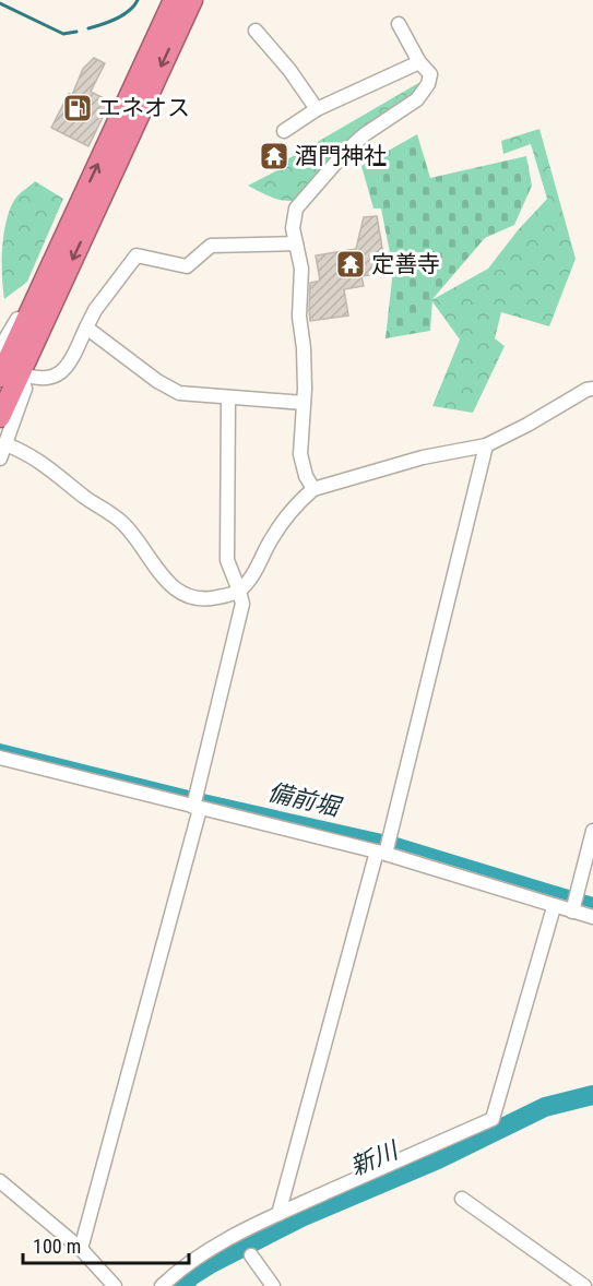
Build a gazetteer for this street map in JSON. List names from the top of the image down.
{
  "water": ["備前堀", "新川"],
  "places": {
    "fuel station": ["エネオス"],
    "temple": ["酒門神社", "定善寺"]
  },
  "scale_bar": "100 m"
}
